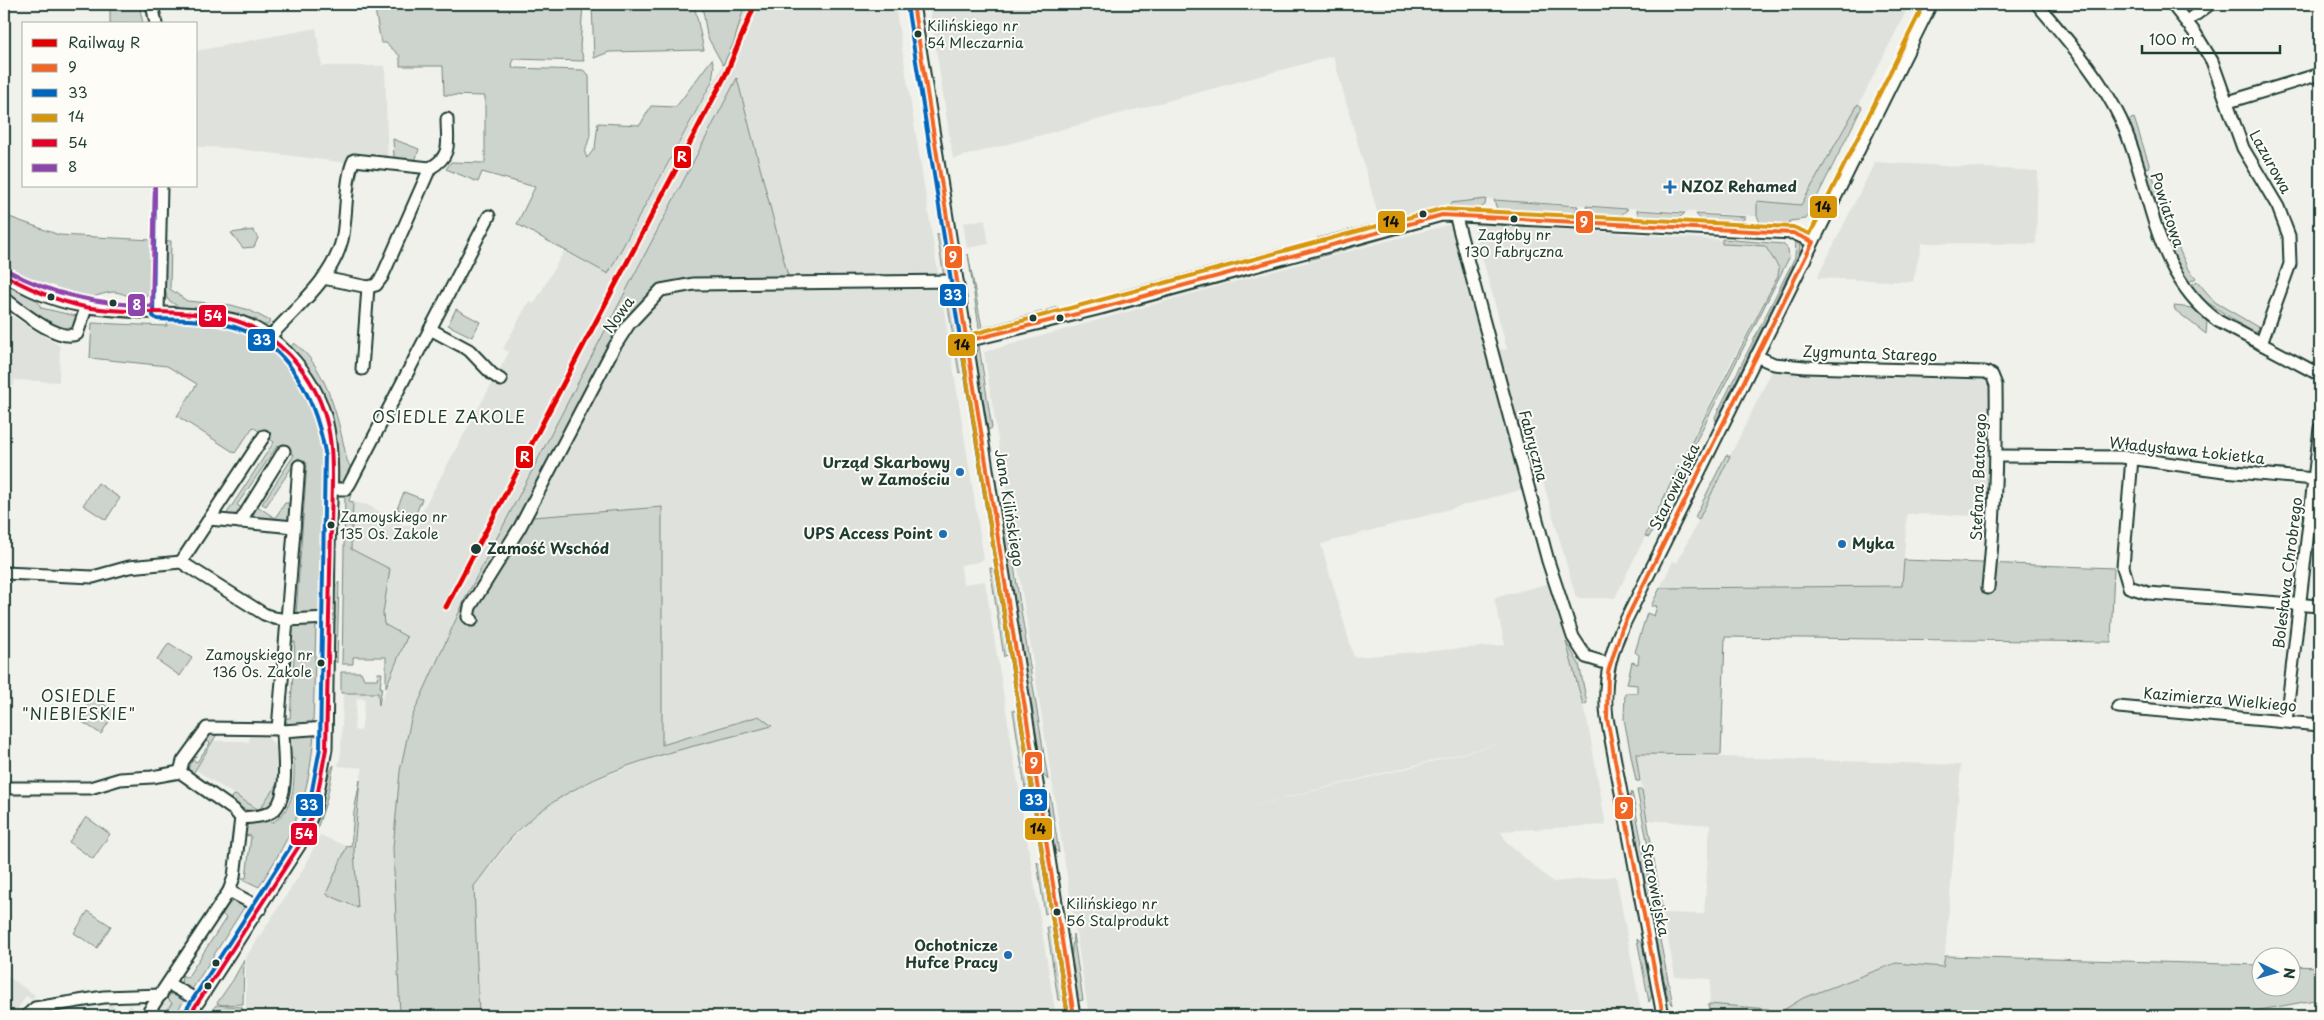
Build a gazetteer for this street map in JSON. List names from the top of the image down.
{
  "streets": {
    "street": [
      "Lazurowa",
      "Powiatowa",
      "Nowa",
      "Zygmunta Starego",
      "Fabryczna",
      "Władysława Łokietka",
      "Stefana Batorego",
      "Starowiejska",
      "Jana Kilińskiego",
      "Bolesława Chrobrego",
      "Kazimierza Wielkiego"
    ]
  },
  "crossings": [
    ["Lazurowa", "Powiatowa"],
    ["Nowa", "Jana Kilińskiego"],
    ["Zygmunta Starego", "Stefana Batorego"],
    ["Zygmunta Starego", "Starowiejska"],
    ["Fabryczna", "Starowiejska"],
    ["Władysława Łokietka", "Stefana Batorego"],
    ["Władysława Łokietka", "Bolesława Chrobrego"],
    ["Bolesława Chrobrego", "Kazimierza Wielkiego"]
  ],
  "districts": ["OSIEDLE ZAKOLE", "OSIEDLE \"NIEBIESKIE\""],
  "places": {
    "other": [
      "Kilińskiego nr 54 Mleczarnia",
      "Zagłoby nr 130 Fabryczna",
      "Urząd Skarbowy w Zamościu",
      "Zamoyskiego nr 135 Os. Zakole",
      "UPS Access Point",
      "Myka",
      "Zamość Wschód",
      "Zamoyskiego nr 136 Os. Zakole",
      "Kilińskiego nr 56 Stalprodukt",
      "Ochotnicze Hufce Pracy"
    ],
    "health": ["NZOZ Rehamed"]
  },
  "lines": [
    "rail line R",
    "transit line 9",
    "transit line 14",
    "transit line 33",
    "transit line 8",
    "transit line 54"
  ],
  "legend": [
    "Railway R",
    "9",
    "33",
    "14",
    "54",
    "8"
  ],
  "scale_bar": "100 m",
  "north": "right"
}
